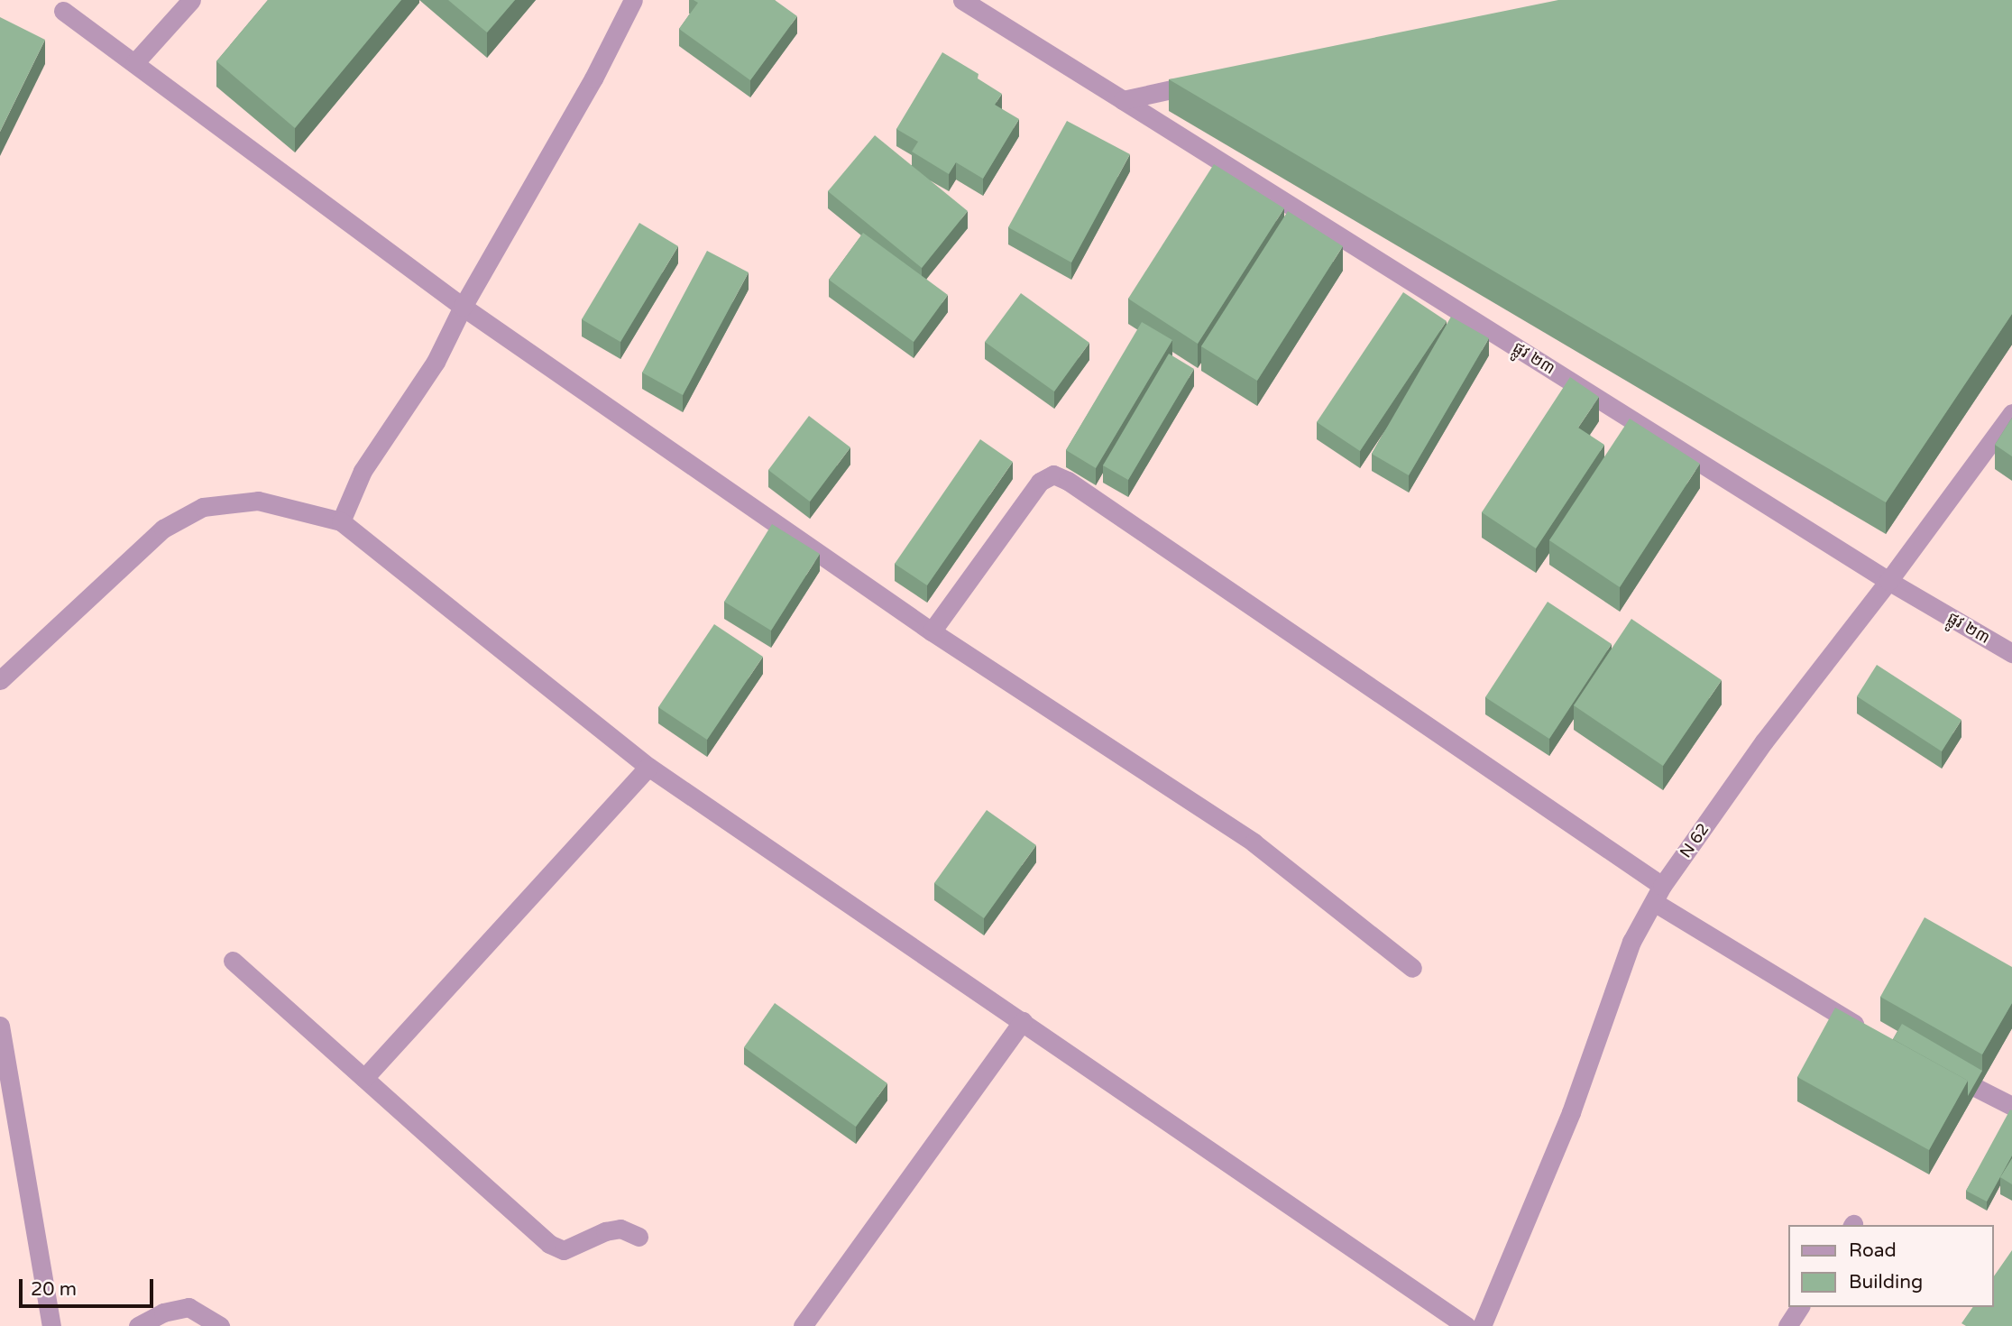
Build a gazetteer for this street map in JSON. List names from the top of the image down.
{
  "streets": {
    "street": ["ផ្លូវ ២៣", "N 62"]
  },
  "crossings": [
    ["ផ្លូវ ២៣", "N 62"]
  ],
  "legend": ["Road", "Building"],
  "scale_bar": "20 m"
}
